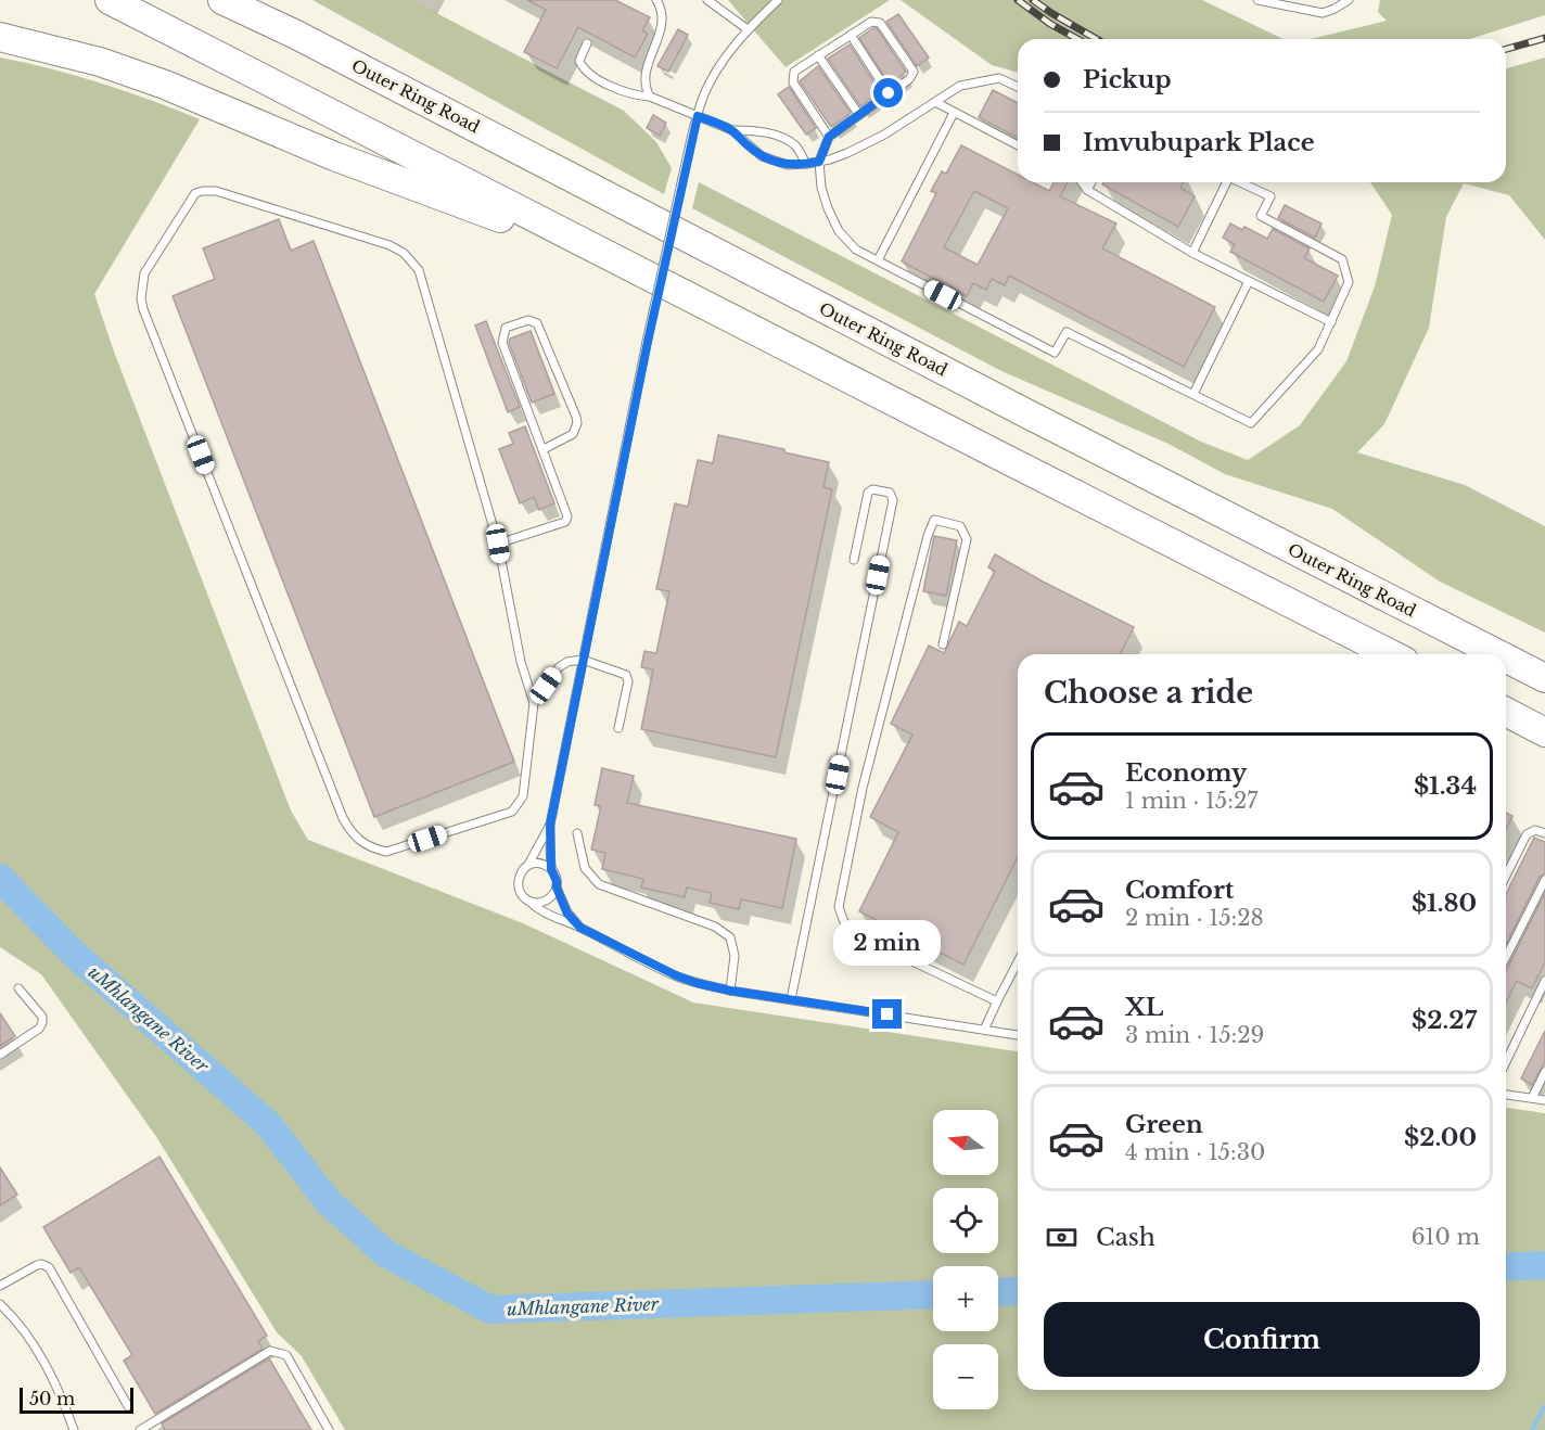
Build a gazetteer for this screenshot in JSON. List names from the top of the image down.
{
  "streets": {
    "highway": ["Outer Ring Road"]
  },
  "water": ["uMhlangane River"],
  "scale_bar": "50 m",
  "north": "left",
  "page": {
    "banner": ["Pickup", "Imvubupark Place"],
    "heading": "Choose a ride",
    "list": [
      {
        "name": "Economy",
        "note": "1 min · 15:27",
        "value": "$1.34"
      },
      {
        "name": "Comfort",
        "note": "2 min · 15:28",
        "value": "$1.80"
      },
      {
        "name": "XL",
        "note": "3 min · 15:29",
        "value": "$2.27"
      },
      {
        "name": "Green",
        "note": "4 min · 15:30",
        "value": "$2.00"
      }
    ],
    "bubble": "2 min",
    "map_buttons": ["+", "−"],
    "pay": ["Cash", "610 m"],
    "buttons": "Confirm",
    "scale": "50 m"
  }
}
